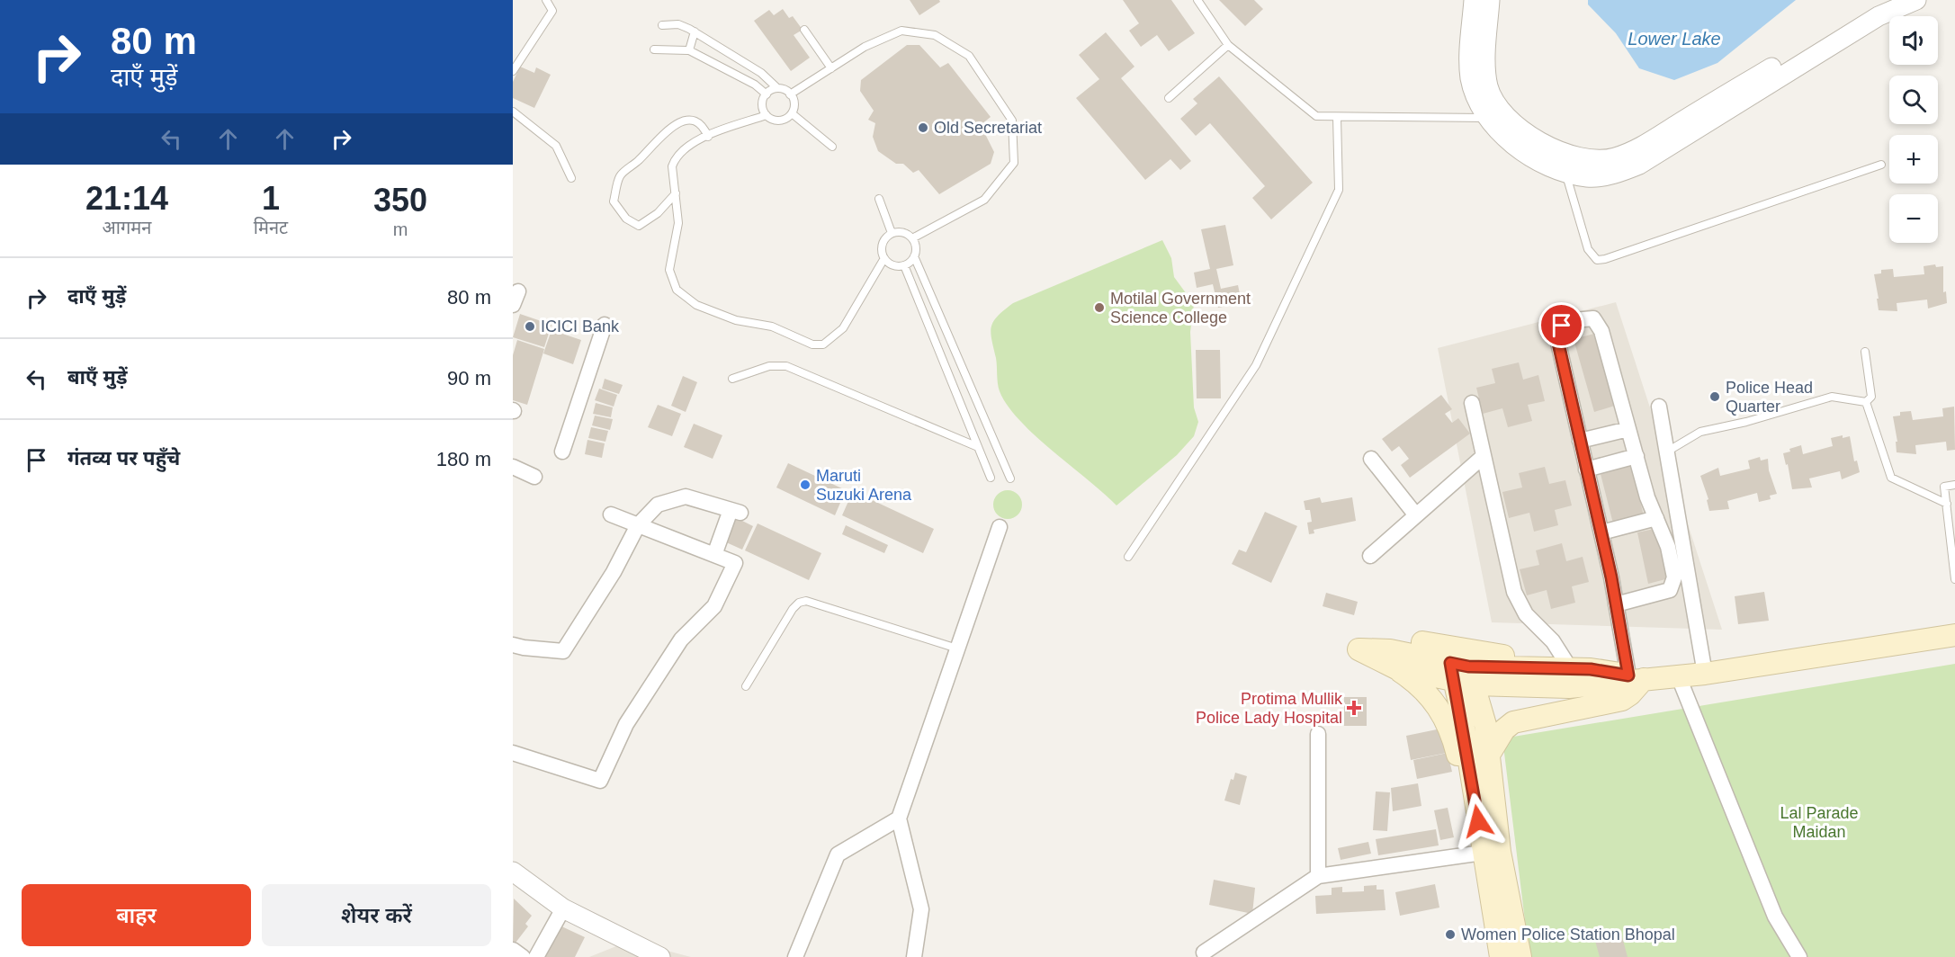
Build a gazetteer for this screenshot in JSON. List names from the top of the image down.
{
  "water": ["Lower Lake"],
  "parks": ["Lal Parade Maidan"],
  "places": {
    "other": [
      "Old Secretariat",
      "Motilal Government Science College",
      "ICICI Bank",
      "Police Head Quarter",
      "Maruti Suzuki Arena",
      "Women Police Station Bhopal"
    ],
    "health": ["Protima Mullik Police Lady Hospital"]
  },
  "page": {
    "turn": ["80 m", "दाएँ मुड़ें"],
    "map_buttons": ["+", "−"],
    "eta": [
      "21:14",
      "आगमन",
      "1",
      "मिनट",
      "350",
      "m"
    ],
    "list": [
      {
        "name": "दाएँ मुड़ें",
        "value": "80 m"
      },
      {
        "name": "बाएँ मुड़ें",
        "value": "90 m"
      },
      {
        "name": "गंतव्य पर पहुँचे",
        "value": "180 m"
      }
    ],
    "buttons": ["बाहर", "शेयर करें"]
  }
}
